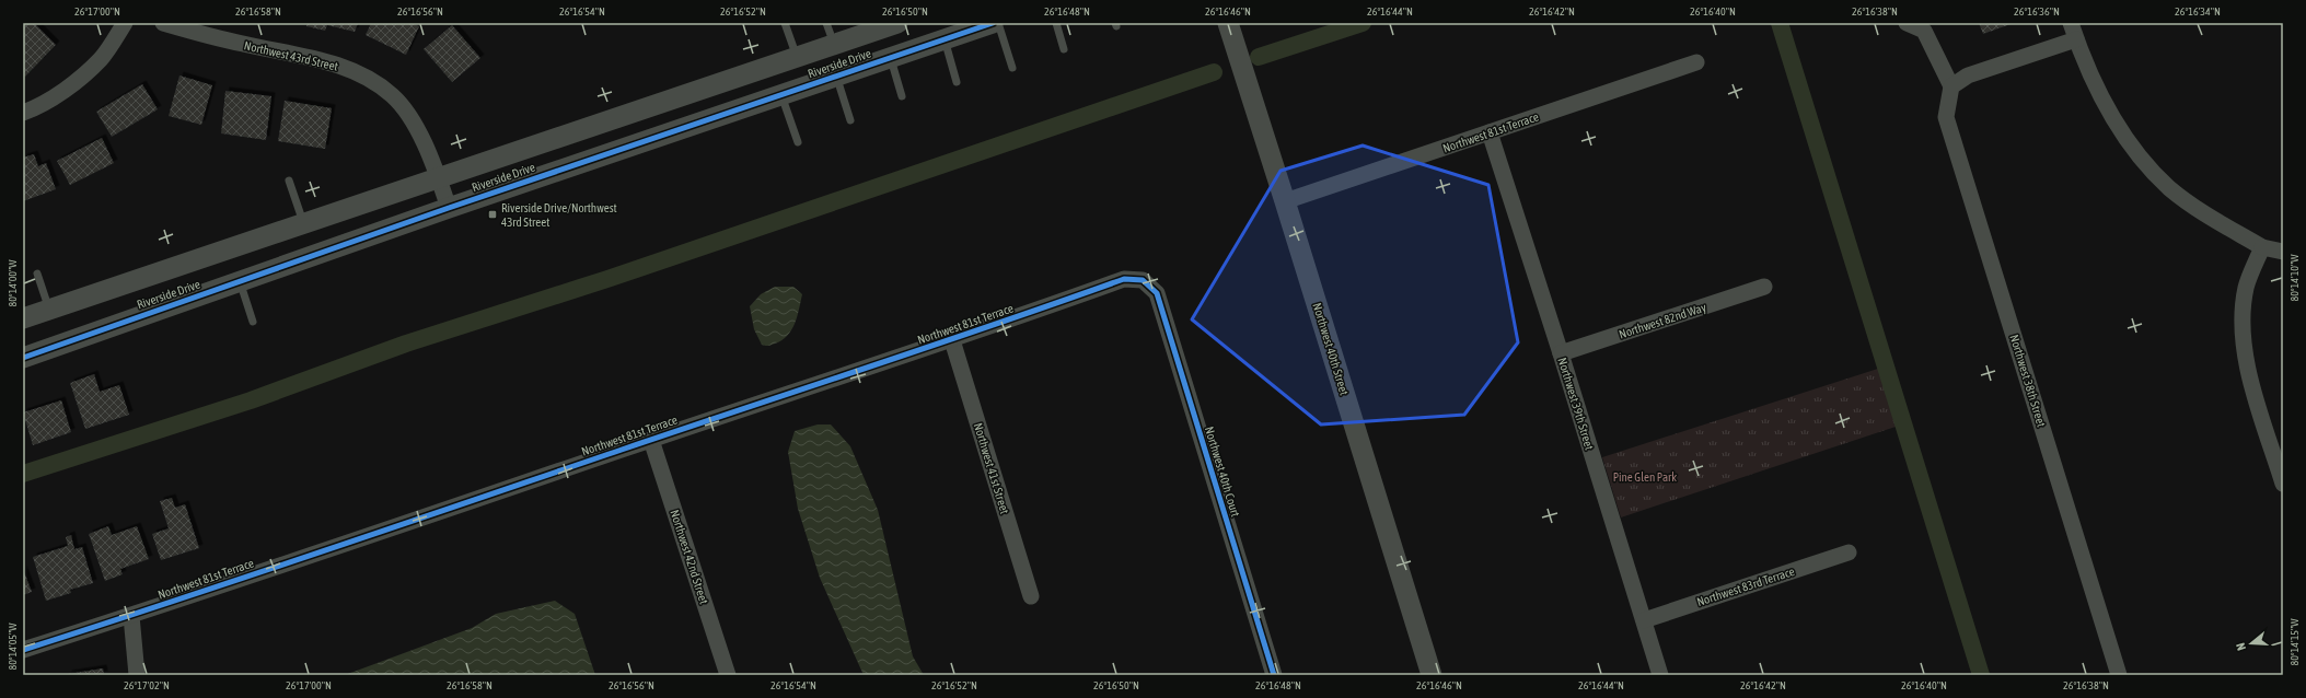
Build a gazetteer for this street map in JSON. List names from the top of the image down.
{
  "streets": {
    "street": [
      "Northwest 43rd Street",
      "Riverside Drive",
      "Northwest 81st Terrace",
      "Northwest 82nd Way",
      "Northwest 40th Street",
      "Northwest 38th Street",
      "Northwest 39th Street",
      "Northwest 41st Street",
      "Northwest 40th Court",
      "Northwest 42nd Street",
      "Northwest 83rd Terrace"
    ]
  },
  "crossings": [
    ["Northwest 43rd Street", "Riverside Drive"],
    ["Northwest 81st Terrace", "Northwest 40th Street"],
    ["Northwest 81st Terrace", "Northwest 39th Street"],
    ["Northwest 81st Terrace", "Northwest 41st Street"],
    ["Northwest 81st Terrace", "Northwest 40th Court"],
    ["Northwest 81st Terrace", "Northwest 42nd Street"],
    ["Northwest 82nd Way", "Northwest 39th Street"],
    ["Northwest 39th Street", "Northwest 83rd Terrace"]
  ],
  "parks": ["Pine Glen Park"],
  "places": {
    "transit": ["Riverside Drive/Northwest 43rd Street"]
  },
  "north": "left",
  "coordinates": [
    "26°17'00\"N",
    "26°16'58\"N",
    "26°16'56\"N",
    "26°16'54\"N",
    "26°16'52\"N",
    "26°16'50\"N",
    "26°16'48\"N",
    "26°16'46\"N",
    "26°16'44\"N",
    "26°16'42\"N",
    "26°16'40\"N",
    "26°16'38\"N",
    "26°16'36\"N",
    "26°16'34\"N",
    "80°14'10\"W",
    "80°14'00\"W",
    "80°14'15\"W",
    "80°14'05\"W",
    "26°17'02\"N"
  ]
}
